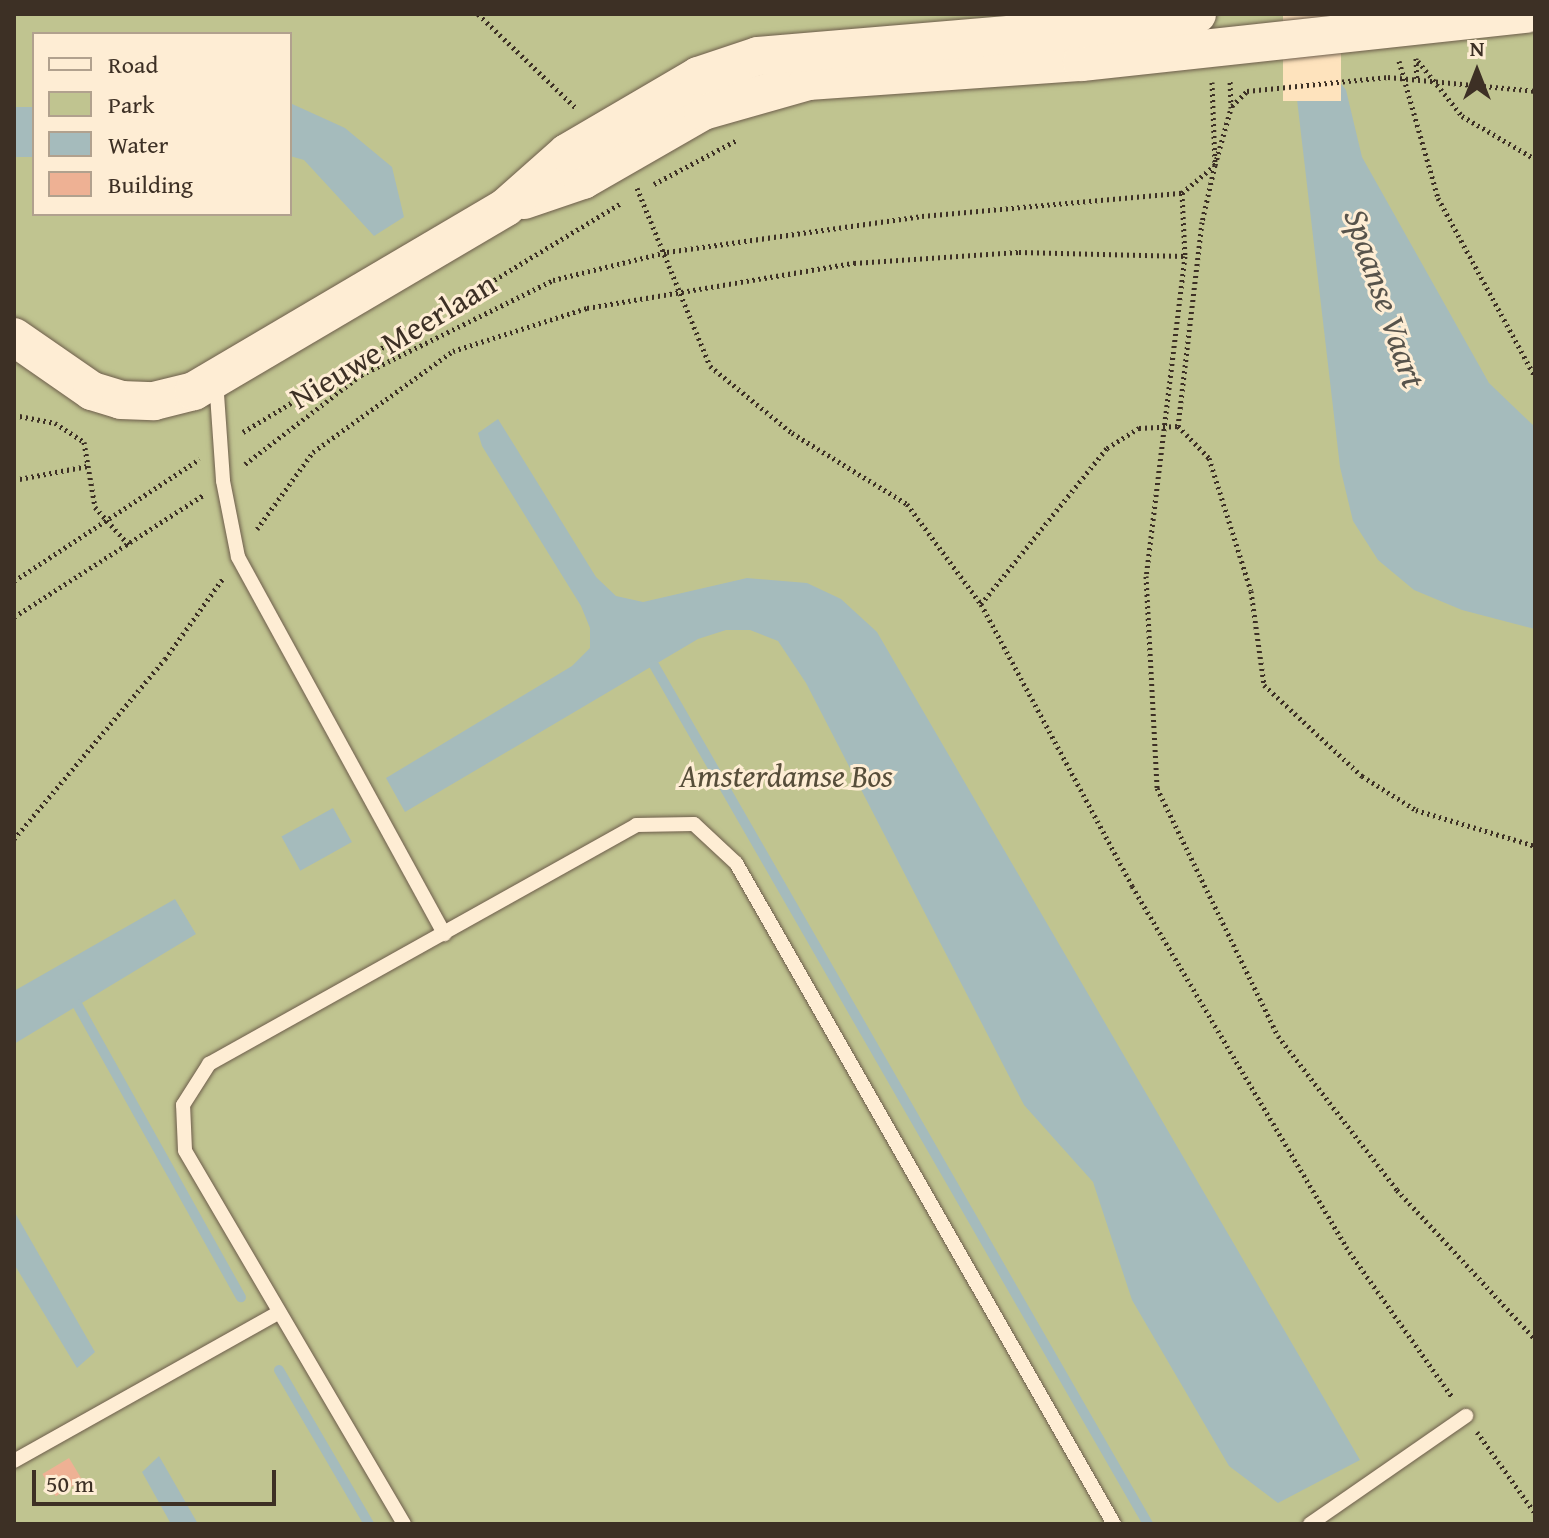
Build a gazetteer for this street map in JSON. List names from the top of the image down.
{
  "streets": {
    "street": ["Nieuwe Meerlaan"]
  },
  "water": ["Spaanse Vaart"],
  "parks": ["Amsterdamse Bos"],
  "legend": [
    "Road",
    "Park",
    "Water",
    "Building"
  ],
  "scale_bar": "50 m",
  "north": "top"
}
